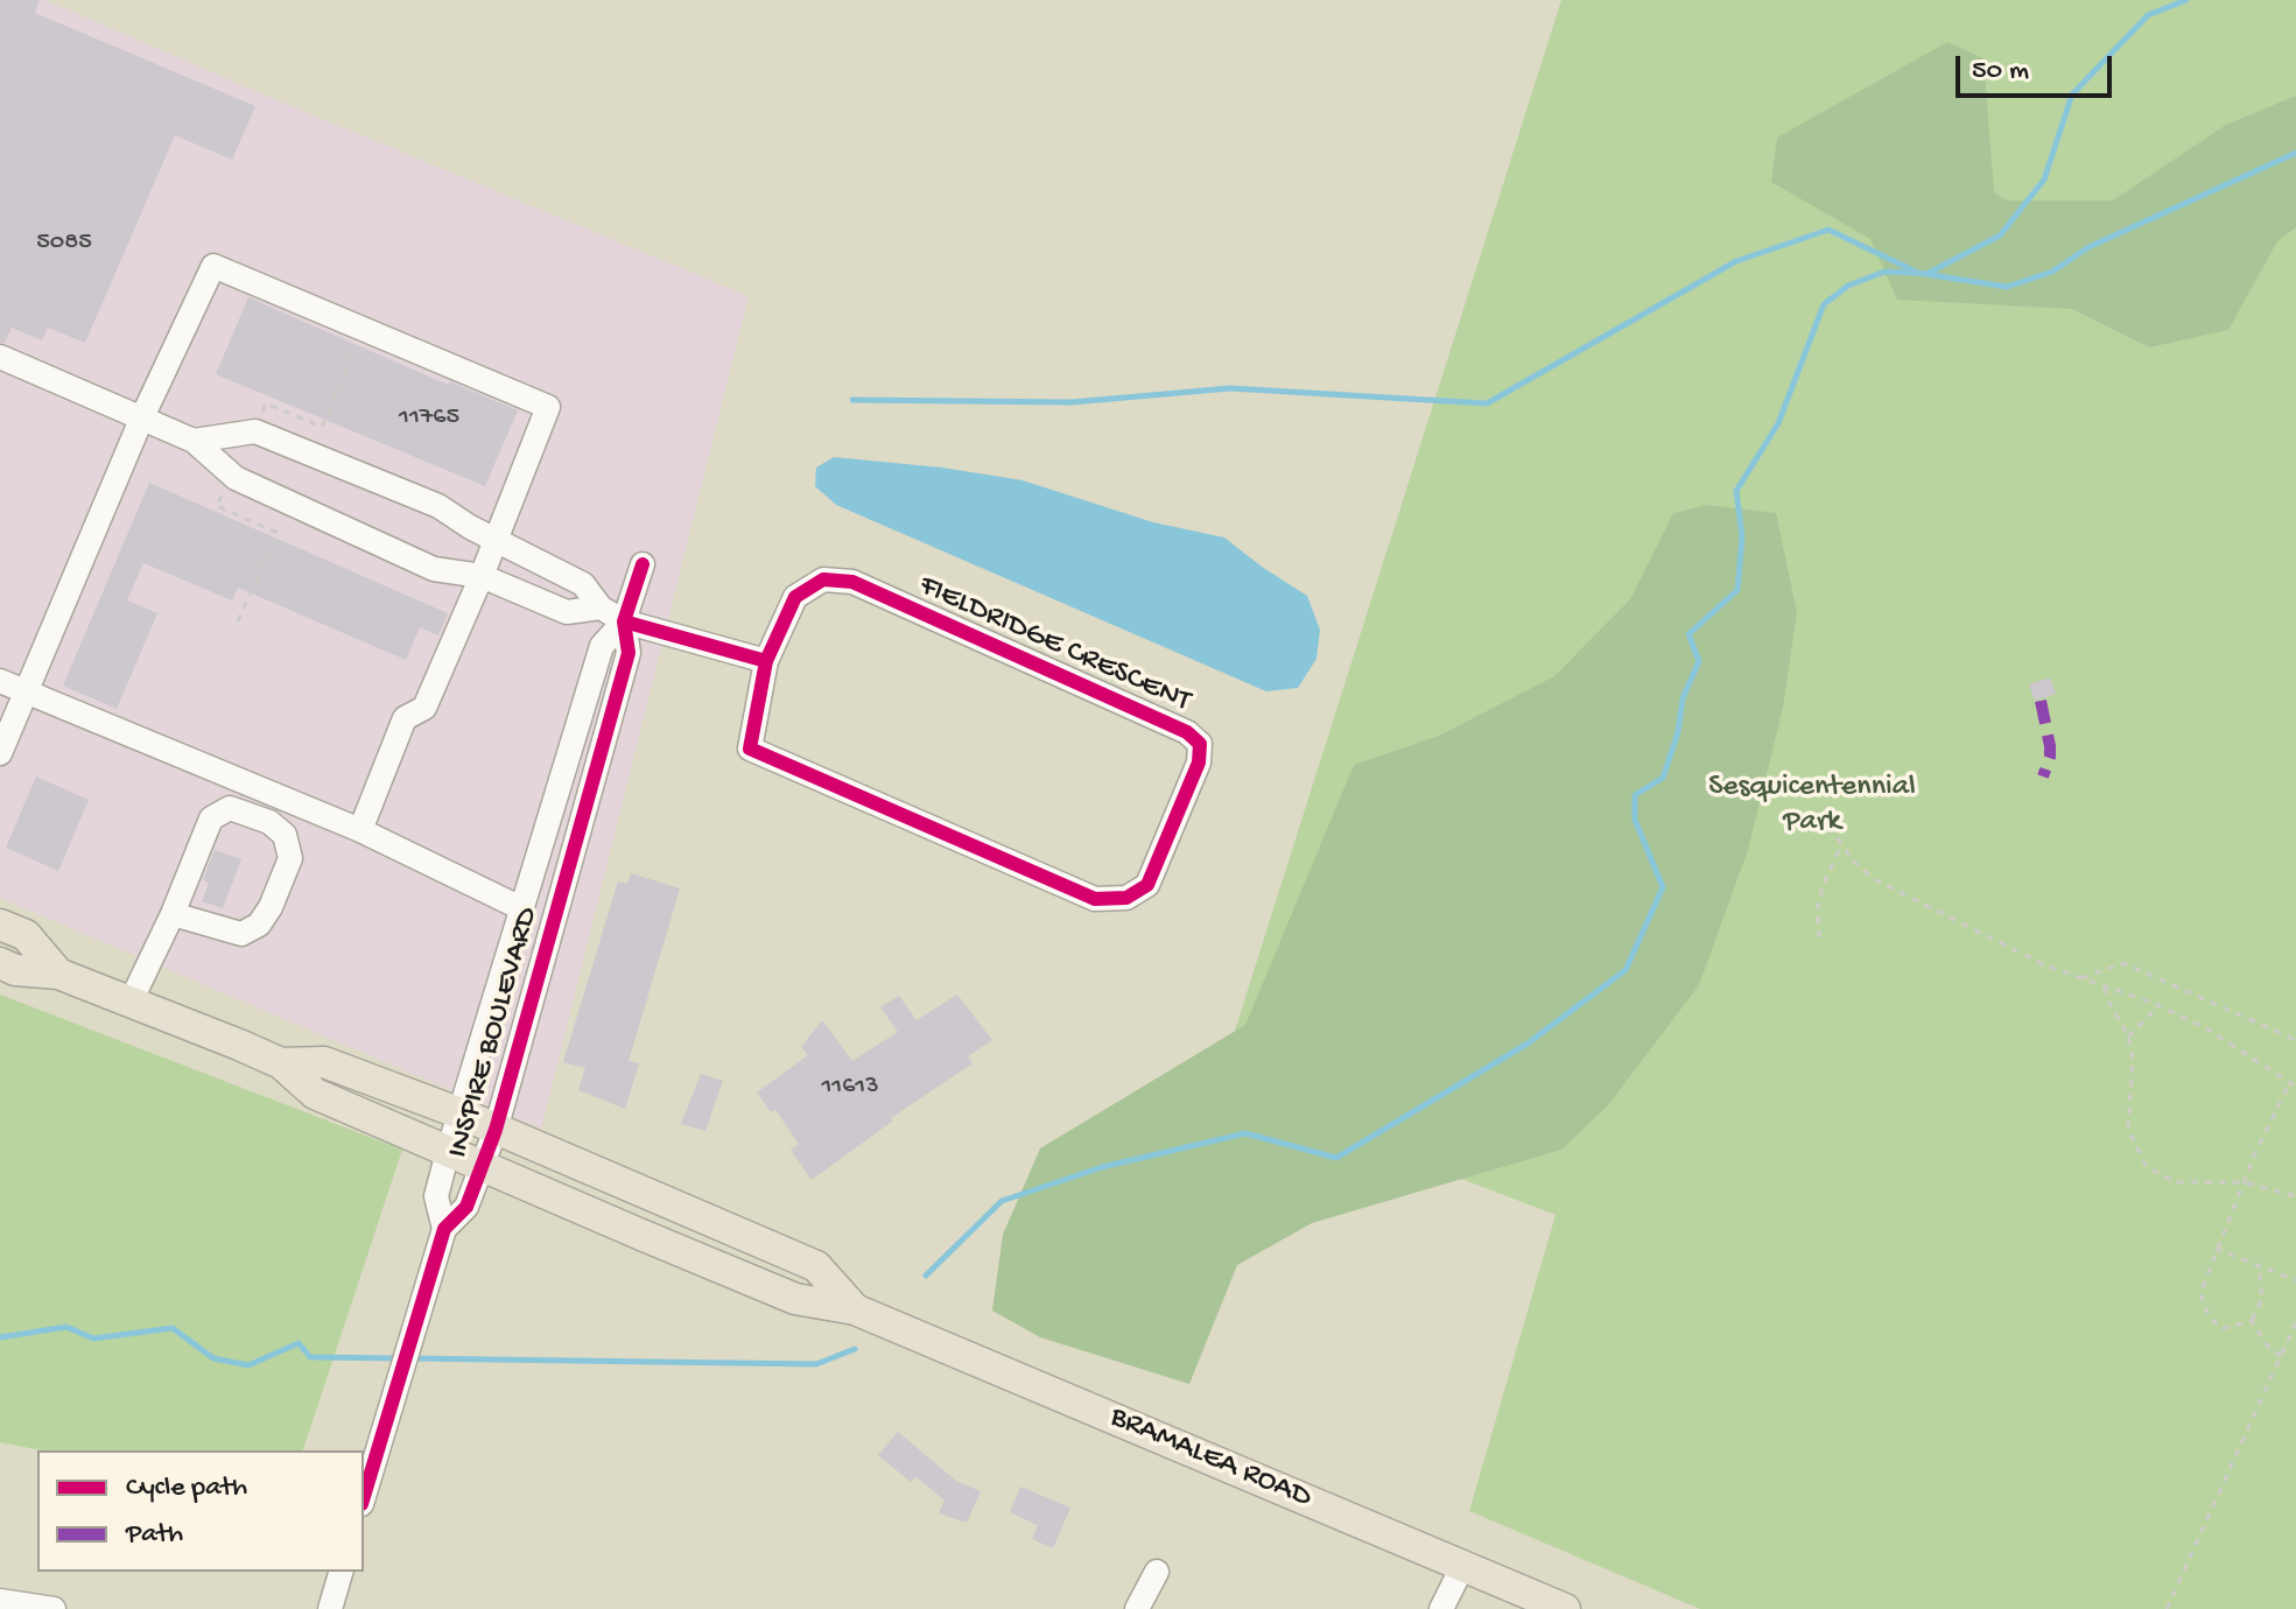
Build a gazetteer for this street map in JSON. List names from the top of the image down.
{
  "streets": {
    "main road": ["BRAMALEA ROAD"],
    "street": ["FIELDRIDGE CRESCENT", "INSPIRE BOULEVARD"]
  },
  "crossings": [
    ["INSPIRE BOULEVARD", "BRAMALEA ROAD"]
  ],
  "parks": ["Sesquicentennial Park"],
  "house_numbers": ["5085", "11765", "11613"],
  "legend": ["Cycle path", "Path"],
  "scale_bar": "50 m"
}
